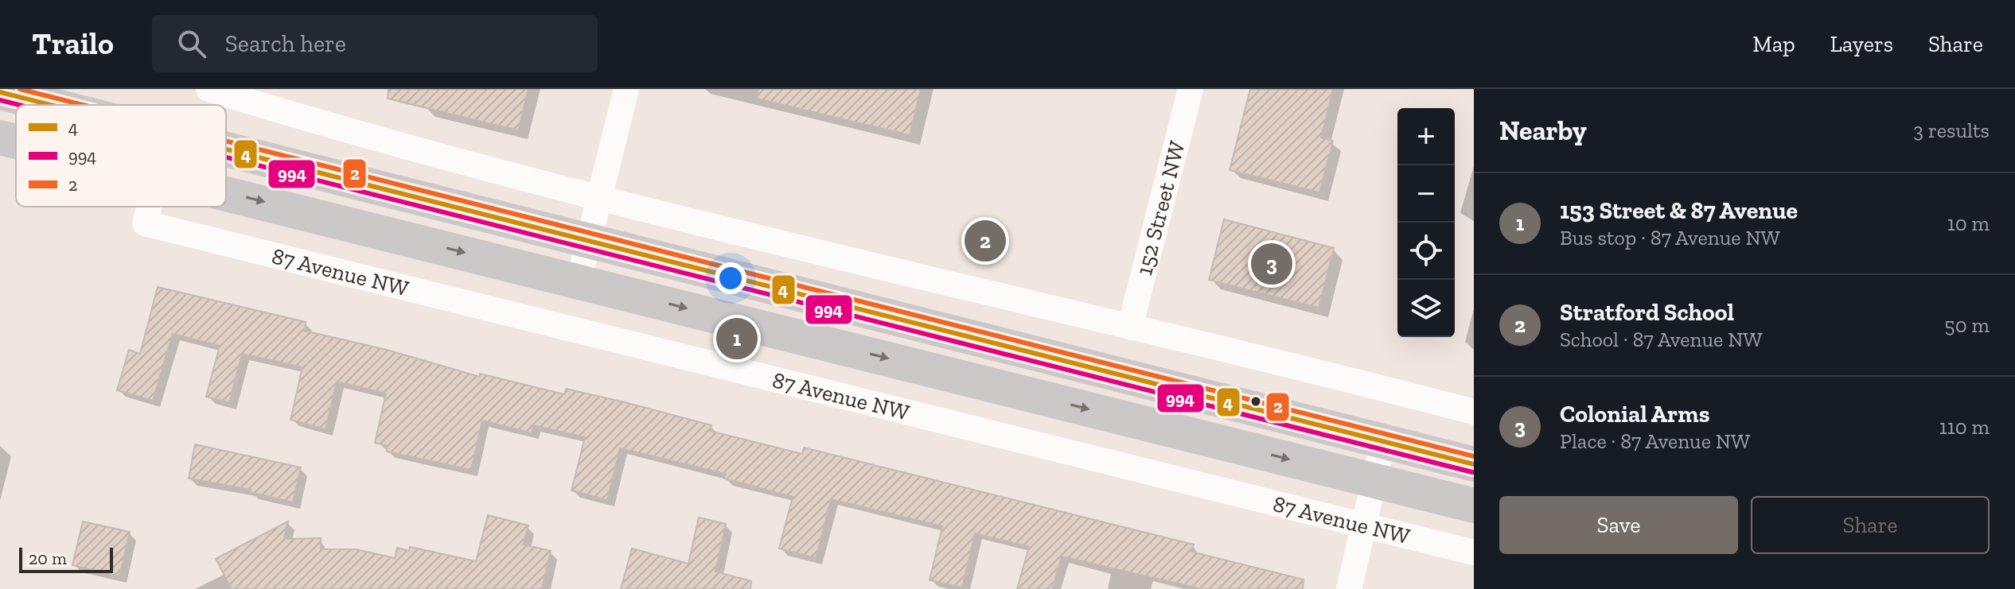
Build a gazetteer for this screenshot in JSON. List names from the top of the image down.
{
  "streets": {
    "main road": ["87 Avenue NW"],
    "street": ["152 Street NW"]
  },
  "lines": ["transit line 2", "transit line 4", "transit line 994"],
  "legend": ["4", "994", "2"],
  "scale_bar": "20 m",
  "page": {
    "header": "Trailo",
    "search": "Search here",
    "nav": ["Map", "Layers", "Share"],
    "heading": ["Nearby", "3 results"],
    "map_buttons": ["+", "−"],
    "list": [
      {
        "mark": "1",
        "name": "153 Street & 87 Avenue",
        "note": "Bus stop · 87 Avenue NW",
        "value": "10 m"
      },
      {
        "mark": "2",
        "name": "Stratford School",
        "note": "School · 87 Avenue NW",
        "value": "50 m"
      },
      {
        "mark": "3",
        "name": "Colonial Arms",
        "note": "Place · 87 Avenue NW",
        "value": "110 m"
      }
    ],
    "pins": ["2", "3", "1"],
    "buttons": ["Save", "Share"],
    "scale": "20 m"
  }
}
